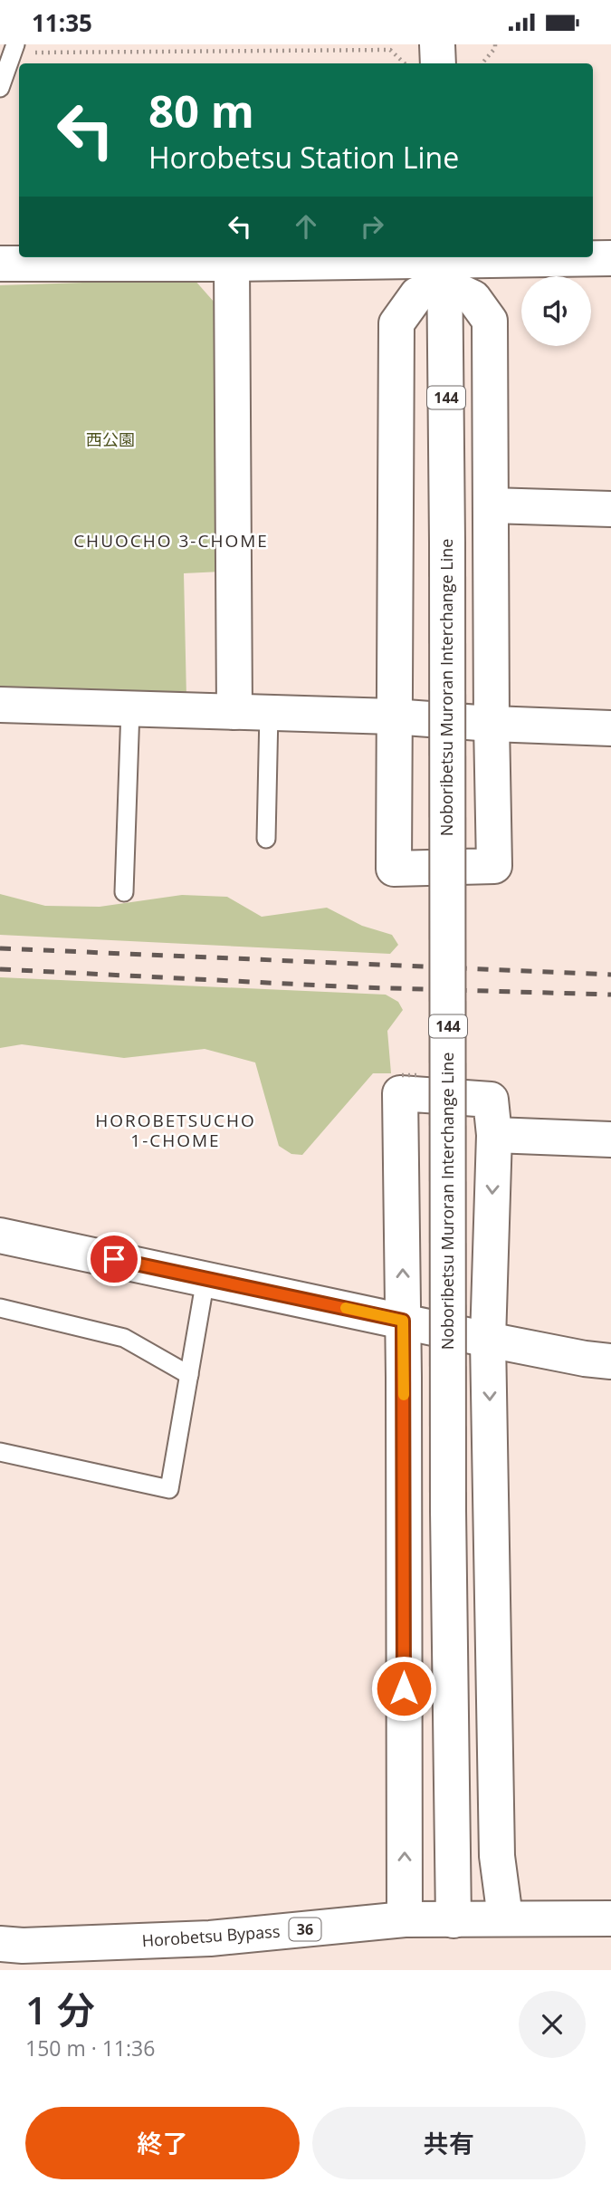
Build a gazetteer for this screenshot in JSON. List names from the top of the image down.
{
  "streets": {
    "main road": [
      "144",
      "Noboribetsu Muroran Interchange Line",
      "36",
      "Horobetsu Bypass"
    ]
  },
  "crossings": [
    ["Noboribetsu Muroran Interchange Line", "Horobetsu Bypass"]
  ],
  "districts": ["CHUOCHO 3-CHOME", "HOROBETSUCHO 1-CHOME"],
  "parks": ["西公園"],
  "page": {
    "status": "11:35",
    "turn": ["80 m", "Horobetsu Station Line"],
    "heading": ["1 分", "150 m · 11:36"],
    "buttons": ["終了", "共有"]
  }
}
